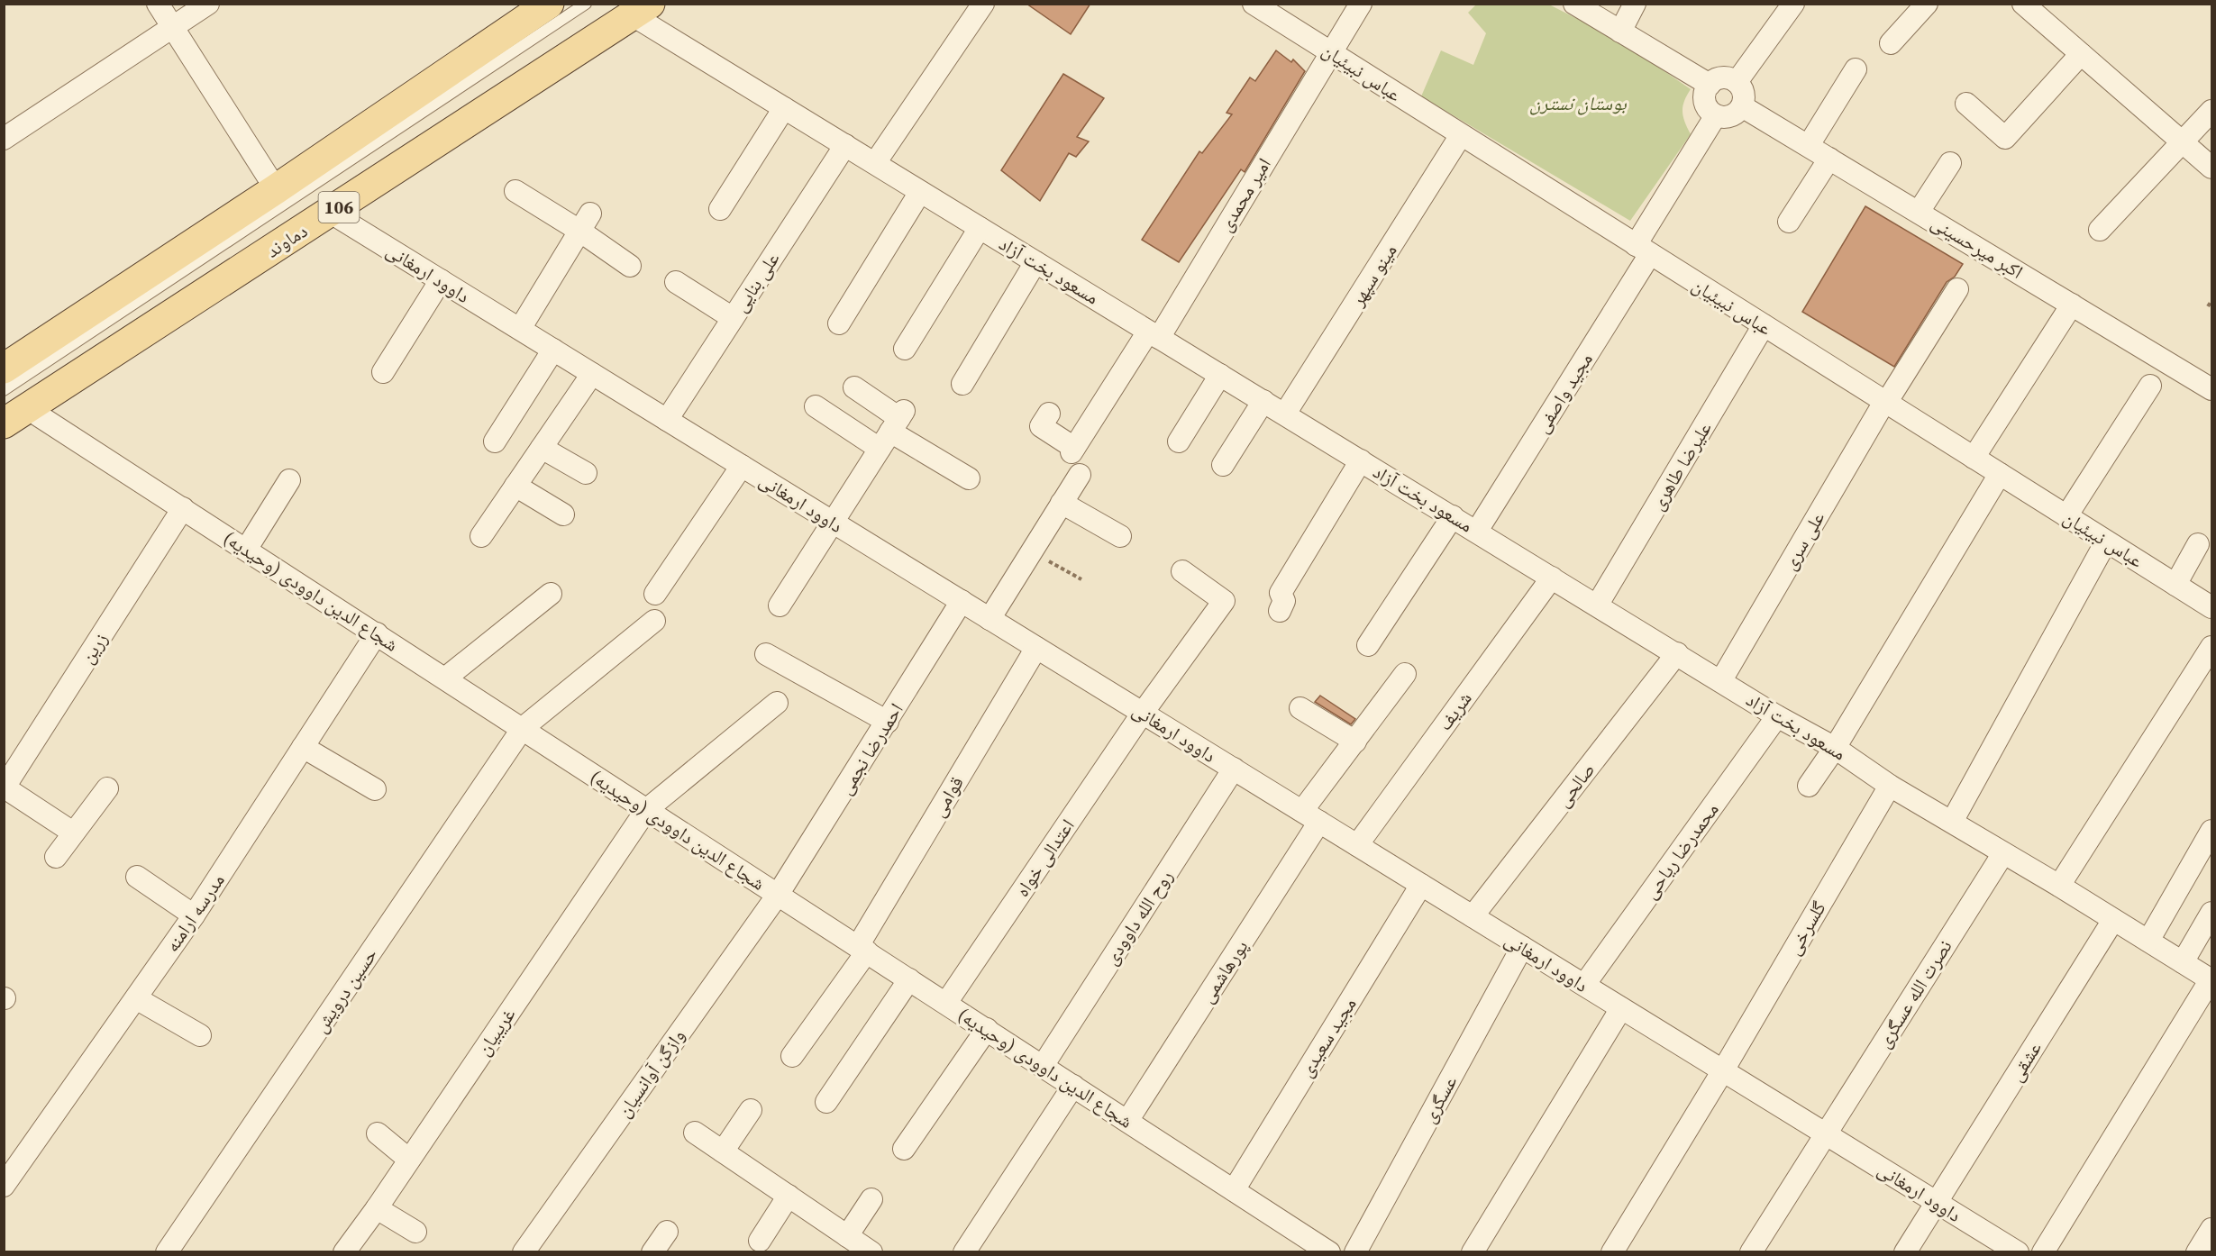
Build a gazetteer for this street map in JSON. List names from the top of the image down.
{
  "streets": {
    "main road": ["106", "دماوند"],
    "street": [
      "عباس نبیئیان",
      "امیر محمدی",
      "اکبر میرحسینی",
      "مسعود بخت آزاد",
      "داوود ارمغانی",
      "مینو سپهر",
      "علی بنایی",
      "مجید واصفی",
      "علیرضا طاهری",
      "علی سری",
      "شجاع الدین داوودی (وحیدیه)",
      "زرین",
      "شریف",
      "احمدرضا نجمی",
      "صالحی",
      "قوامی",
      "محمدرضا ریاحی",
      "اعتدالی خواه",
      "مدرسه ارامنه",
      "روح الله داوودی",
      "گلسرخی",
      "پورهاشمی",
      "حسین درویش",
      "نصرت الله عسگری",
      "غریبیان",
      "مجید سعیدی",
      "عشقی",
      "وازگن آوانسیان",
      "عسگری"
    ]
  },
  "crossings": [
    ["عباس نبیئیان", "امیر محمدی"],
    ["عباس نبیئیان", "مینو سپهر"],
    ["عباس نبیئیان", "مجید واصفی"],
    ["عباس نبیئیان", "علیرضا طاهری"],
    ["عباس نبیئیان", "علی سری"],
    ["امیر محمدی", "مسعود بخت آزاد"],
    ["دماوند", "مسعود بخت آزاد"],
    ["دماوند", "داوود ارمغانی"],
    ["دماوند", "شجاع الدین داوودی (وحیدیه)"],
    ["اکبر میرحسینی", "مجید واصفی"],
    ["مسعود بخت آزاد", "مینو سپهر"],
    ["مسعود بخت آزاد", "علی بنایی"],
    ["مسعود بخت آزاد", "مجید واصفی"],
    ["مسعود بخت آزاد", "علیرضا طاهری"],
    ["مسعود بخت آزاد", "علی سری"],
    ["مسعود بخت آزاد", "شریف"],
    ["مسعود بخت آزاد", "صالحی"],
    ["مسعود بخت آزاد", "محمدرضا ریاحی"],
    ["مسعود بخت آزاد", "گلسرخی"],
    ["مسعود بخت آزاد", "نصرت الله عسگری"],
    ["مسعود بخت آزاد", "عشقی"],
    ["داوود ارمغانی", "علی بنایی"],
    ["داوود ارمغانی", "شریف"],
    ["داوود ارمغانی", "احمدرضا نجمی"],
    ["داوود ارمغانی", "صالحی"],
    ["داوود ارمغانی", "قوامی"],
    ["داوود ارمغانی", "محمدرضا ریاحی"],
    ["داوود ارمغانی", "اعتدالی خواه"],
    ["داوود ارمغانی", "روح الله داوودی"],
    ["داوود ارمغانی", "گلسرخی"],
    ["داوود ارمغانی", "پورهاشمی"],
    ["داوود ارمغانی", "نصرت الله عسگری"],
    ["داوود ارمغانی", "مجید سعیدی"],
    ["داوود ارمغانی", "عشقی"],
    ["داوود ارمغانی", "عسگری"],
    ["شجاع الدین داوودی (وحیدیه)", "زرین"],
    ["شجاع الدین داوودی (وحیدیه)", "احمدرضا نجمی"],
    ["شجاع الدین داوودی (وحیدیه)", "قوامی"],
    ["شجاع الدین داوودی (وحیدیه)", "اعتدالی خواه"],
    ["شجاع الدین داوودی (وحیدیه)", "مدرسه ارامنه"],
    ["شجاع الدین داوودی (وحیدیه)", "روح الله داوودی"],
    ["شجاع الدین داوودی (وحیدیه)", "پورهاشمی"],
    ["شجاع الدین داوودی (وحیدیه)", "حسین درویش"],
    ["شجاع الدین داوودی (وحیدیه)", "غریبیان"],
    ["شجاع الدین داوودی (وحیدیه)", "مجید سعیدی"],
    ["شجاع الدین داوودی (وحیدیه)", "وازگن آوانسیان"],
    ["احمدرضا نجمی", "وازگن آوانسیان"]
  ],
  "parks": ["بوستان نسترن"]
}
